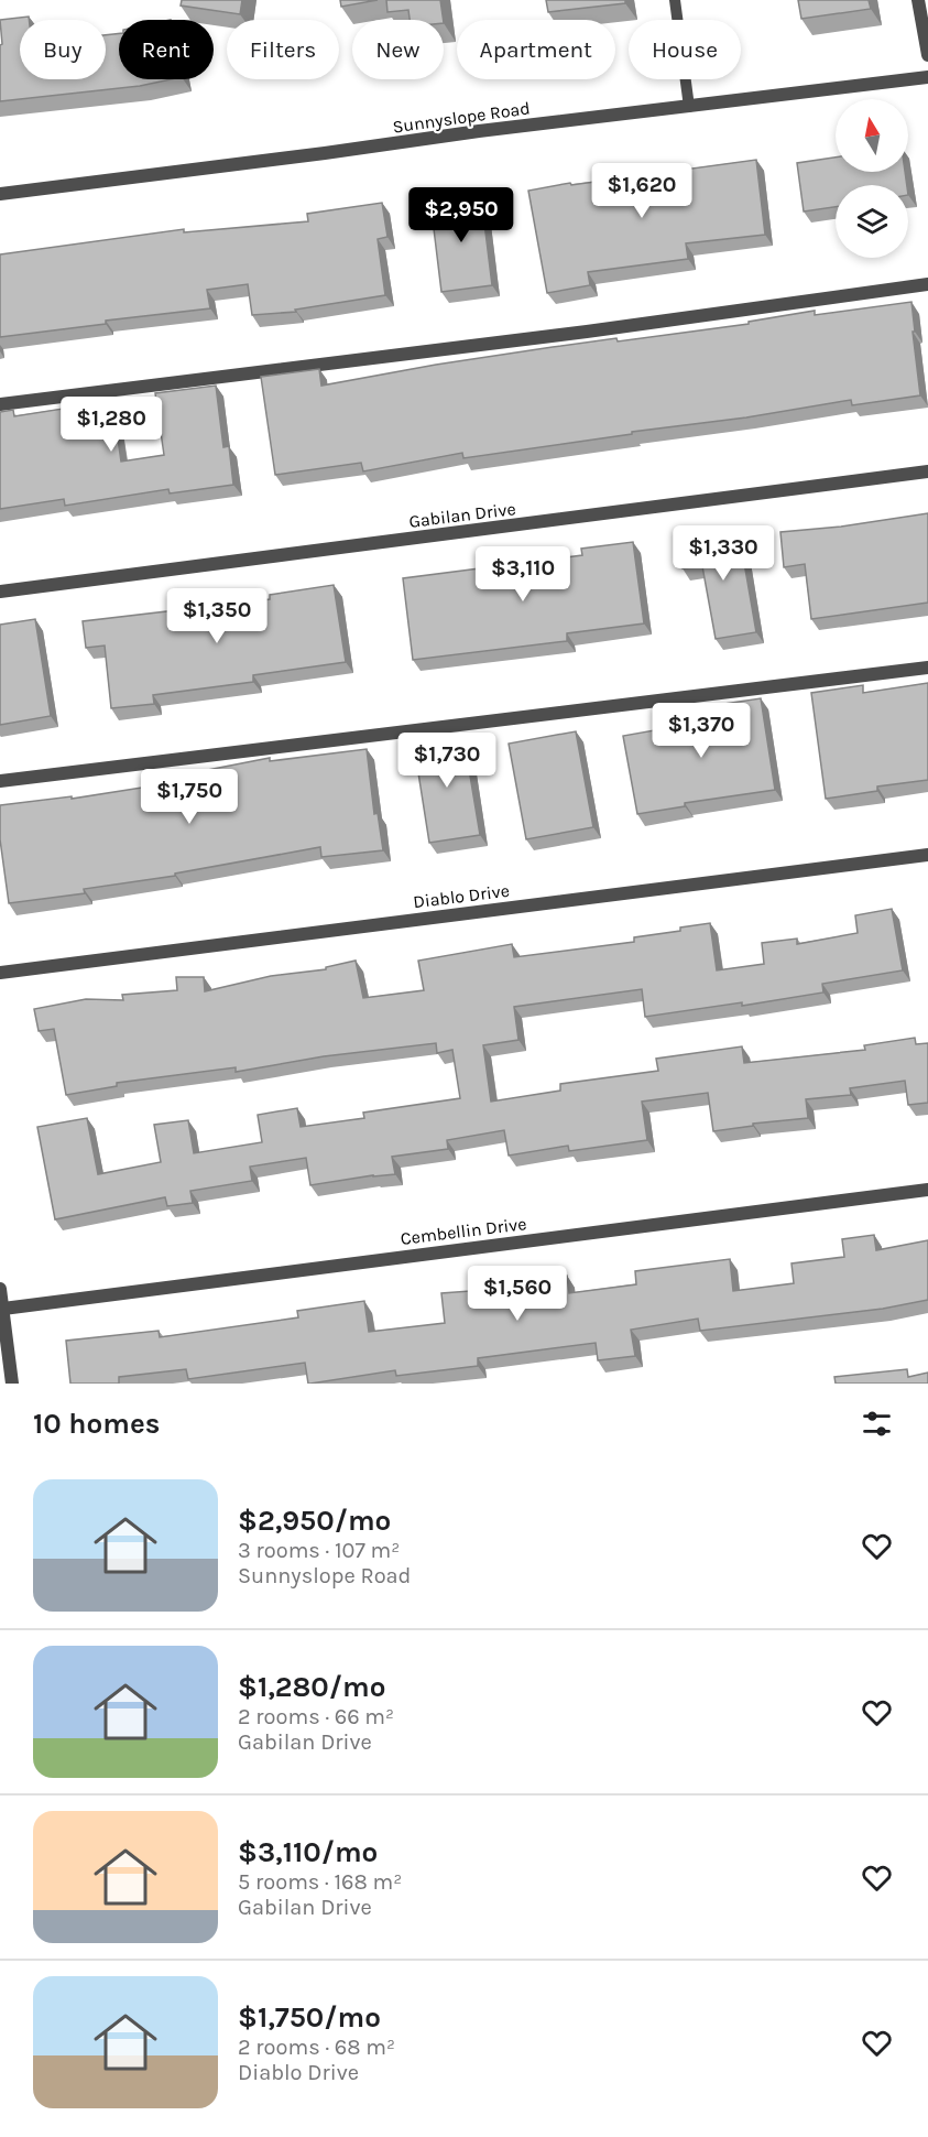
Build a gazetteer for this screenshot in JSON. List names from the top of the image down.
{
  "streets": {
    "street": [
      "Sunnyslope Road",
      "Gabilan Drive",
      "Diablo Drive",
      "Cembellin Drive"
    ]
  },
  "north": "top",
  "page": {
    "chip": [
      "Buy",
      "Rent",
      "Filters",
      "New",
      "Apartment",
      "House"
    ],
    "price": [
      "$1,620",
      "$2,950",
      "$1,280",
      "$1,330",
      "$3,110",
      "$1,350",
      "$1,370",
      "$1,730",
      "$1,750",
      "$1,560"
    ],
    "heading": "10 homes",
    "list": [
      {
        "name": "$2,950/mo",
        "note": "3 rooms · 107 m² · Sunnyslope Road"
      },
      {
        "name": "$1,280/mo",
        "note": "2 rooms · 66 m² · Gabilan Drive"
      },
      {
        "name": "$3,110/mo",
        "note": "5 rooms · 168 m² · Gabilan Drive"
      },
      {
        "name": "$1,750/mo",
        "note": "2 rooms · 68 m² · Diablo Drive"
      }
    ]
  }
}
